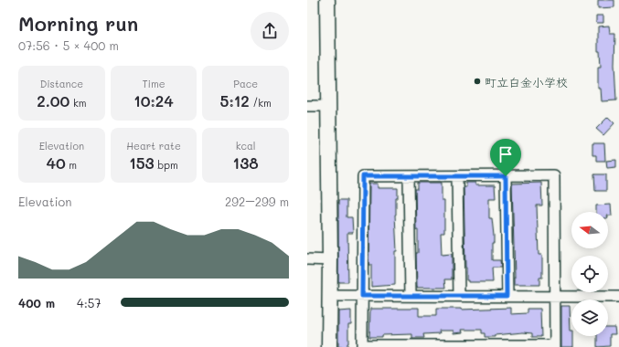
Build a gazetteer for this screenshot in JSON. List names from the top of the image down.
{
  "places": ["町立白金小学校"],
  "north": "left",
  "page": {
    "heading": ["Morning run", "07:56 · 5 × 400 m"],
    "stats": [
      ["Distance", "2.00 km"],
      ["Time", "10:24"],
      ["Pace", "5:12 /km"],
      ["Elevation", "40 m"],
      ["Heart rate", "153 bpm"],
      ["kcal", "138"]
    ],
    "chart": ["Elevation", "292–299 m"],
    "list": [
      {
        "name": "400 m",
        "note": "4:57"
      }
    ]
  }
}
